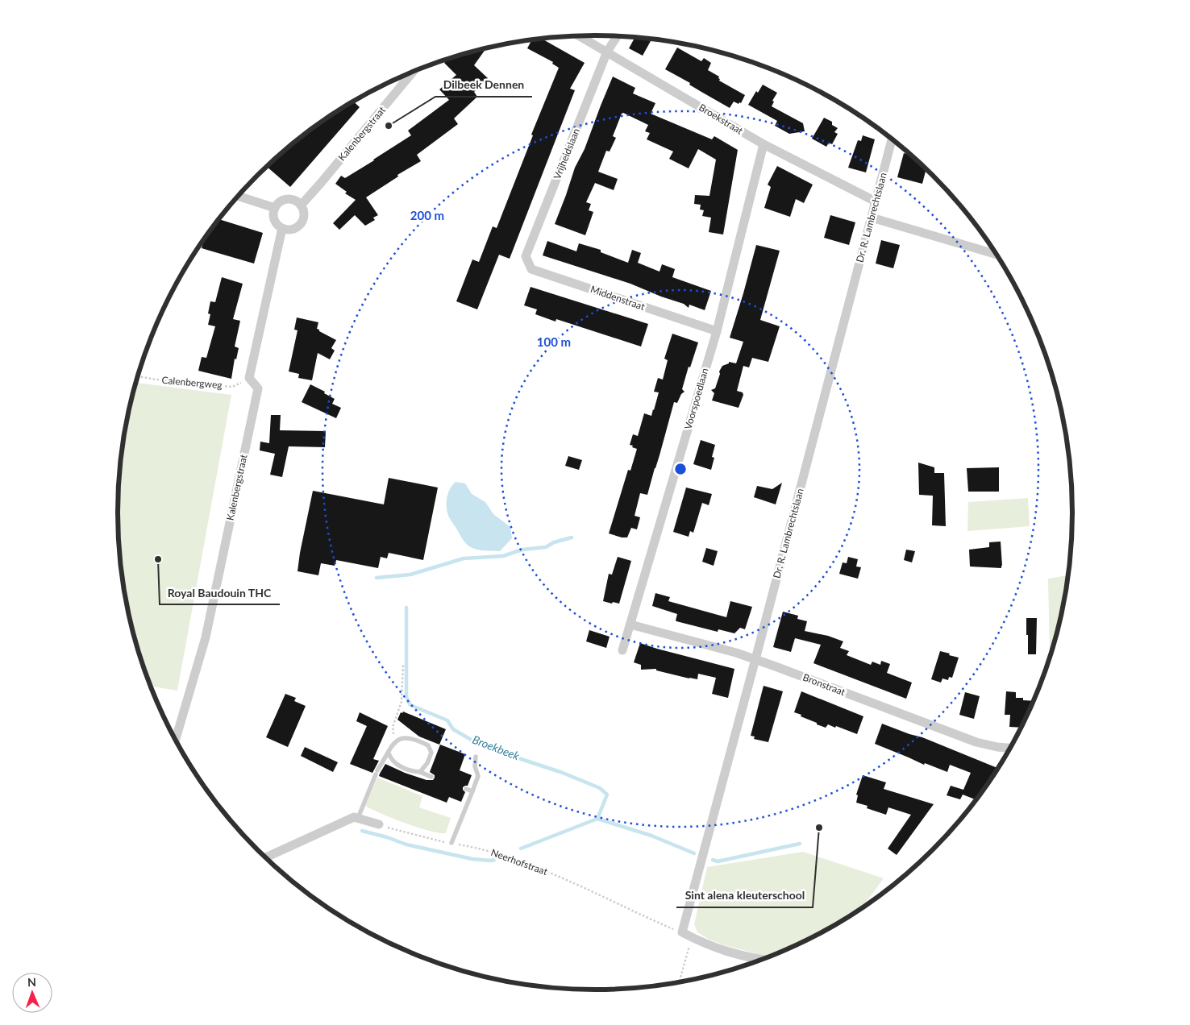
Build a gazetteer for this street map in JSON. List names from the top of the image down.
{
  "streets": {
    "street": [
      "Broekstraat",
      "Kalenbergstraat",
      "Vrijheidslaan",
      "Dr. R. Lambrechtslaan",
      "Middenstraat",
      "Voorspoedlaan",
      "Bronstraat"
    ],
    "path": ["Calenbergweg", "Neerhofstraat"]
  },
  "crossings": [
    ["Broekstraat", "Vrijheidslaan"],
    ["Broekstraat", "Dr. R. Lambrechtslaan"],
    ["Broekstraat", "Voorspoedlaan"],
    ["Kalenbergstraat", "Calenbergweg"],
    ["Vrijheidslaan", "Middenstraat"],
    ["Dr. R. Lambrechtslaan", "Bronstraat"],
    ["Dr. R. Lambrechtslaan", "Neerhofstraat"],
    ["Middenstraat", "Voorspoedlaan"],
    ["Voorspoedlaan", "Bronstraat"]
  ],
  "water": ["Broekbeek"],
  "places": ["Dilbeek Dennen", "Royal Baudouin THC", "Sint alena kleuterschool"],
  "north": "top",
  "rings": ["200 m", "100 m"]
}
